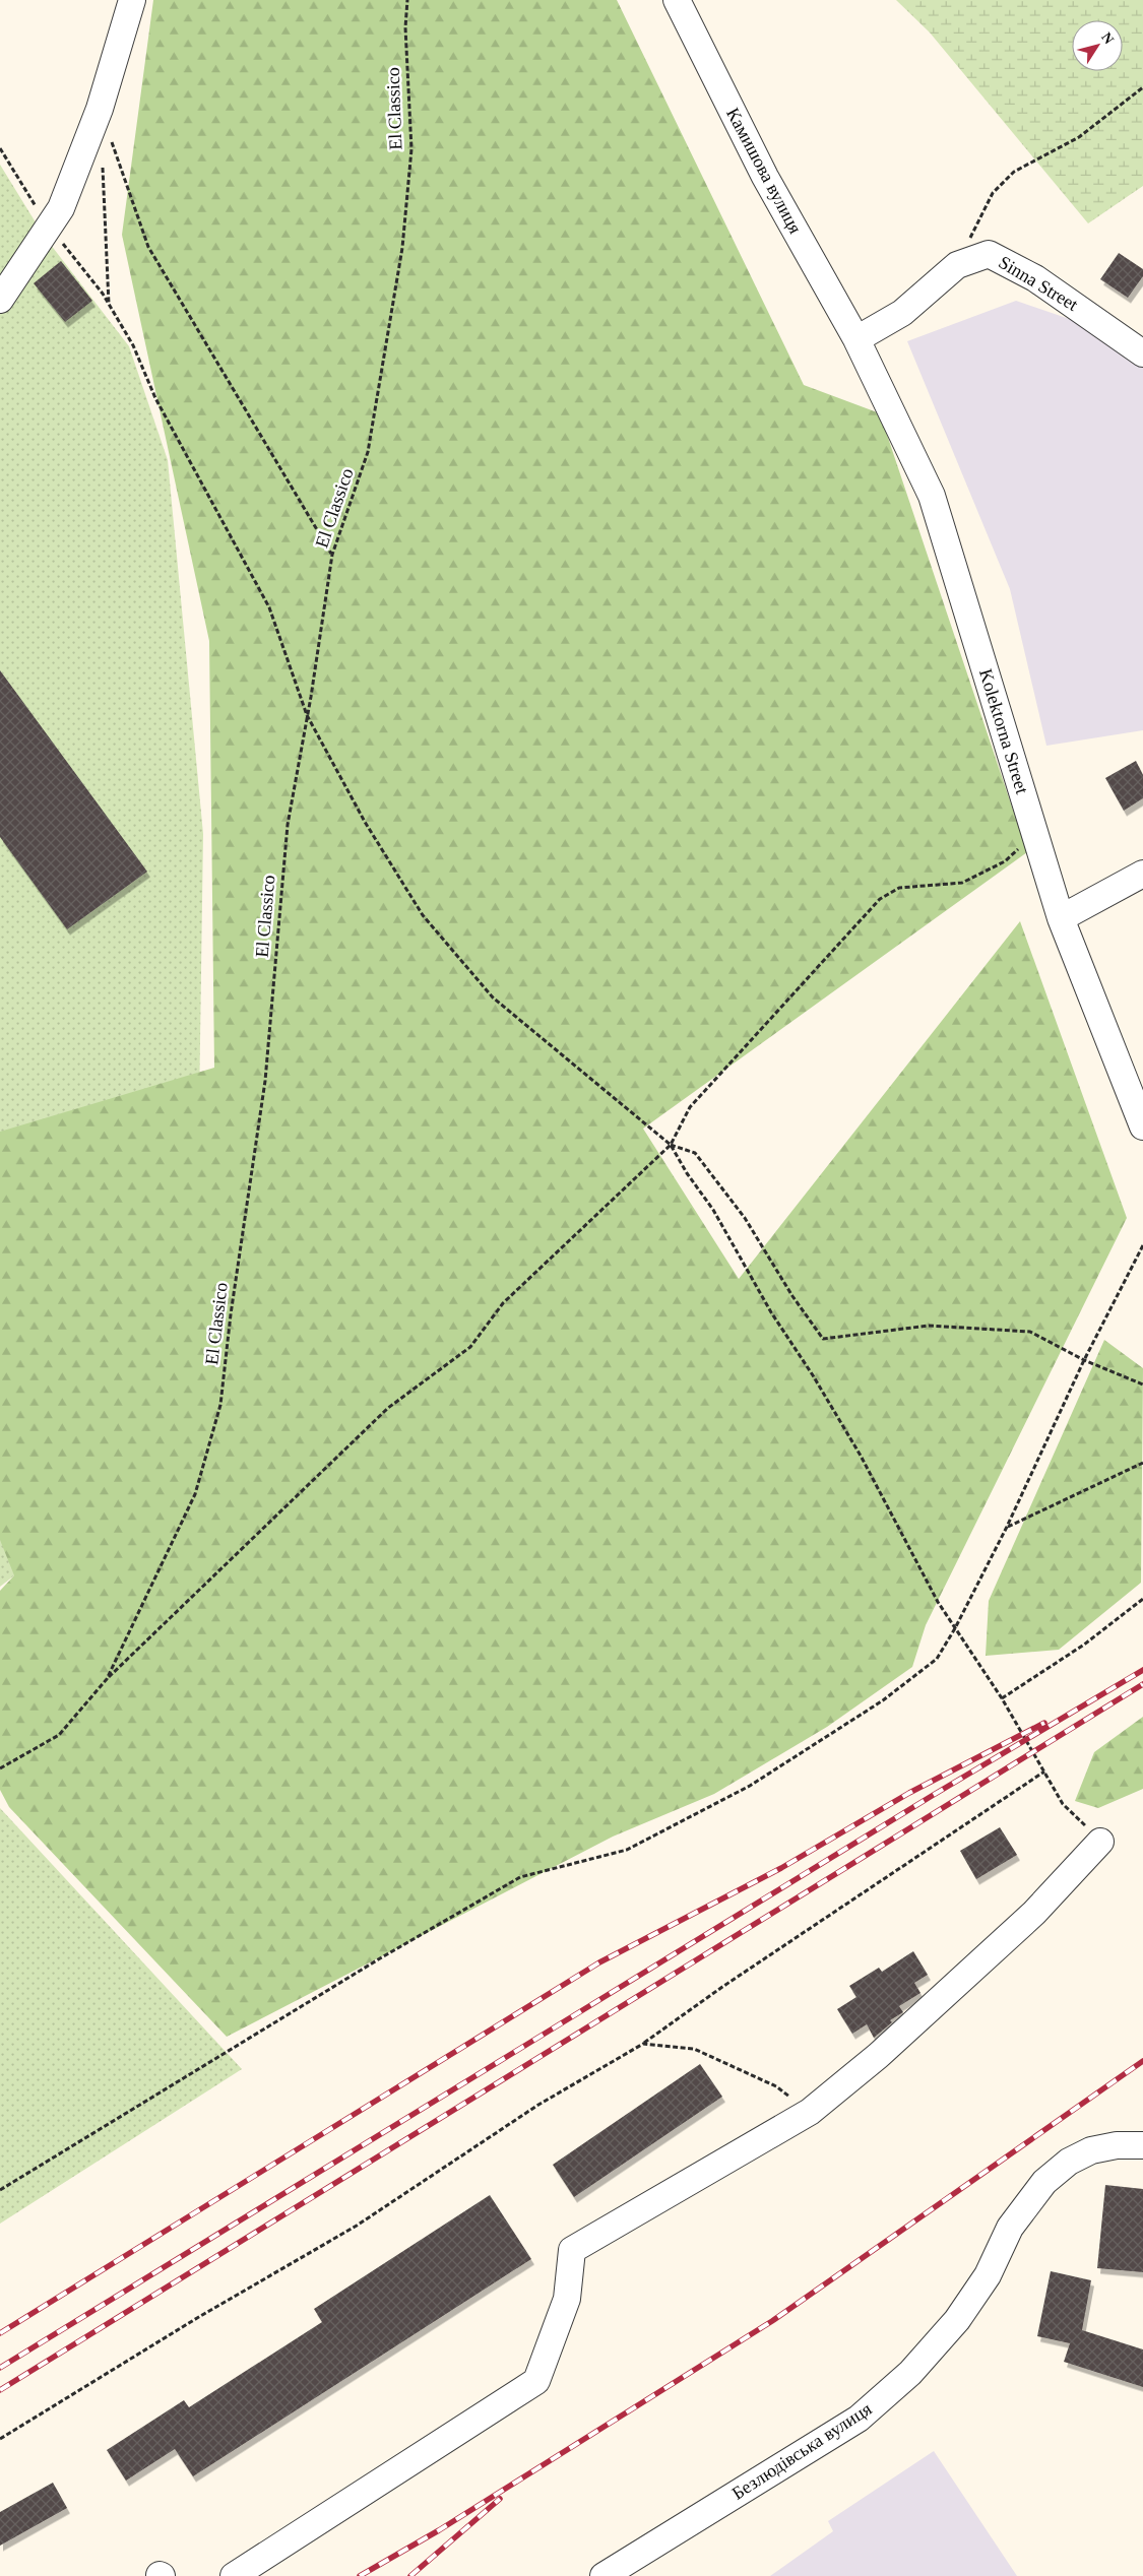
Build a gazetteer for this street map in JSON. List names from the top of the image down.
{
  "streets": {
    "street": [
      "Камишова вулиця",
      "Sinna Street",
      "Kolektorna Street",
      "Безлюдівська вулиця"
    ],
    "path": ["El Classico"]
  },
  "crossings": [
    ["Камишова вулиця", "Sinna Street"],
    ["Камишова вулиця", "Kolektorna Street"],
    ["Sinna Street", "Kolektorna Street"]
  ],
  "north": "top right"
}
